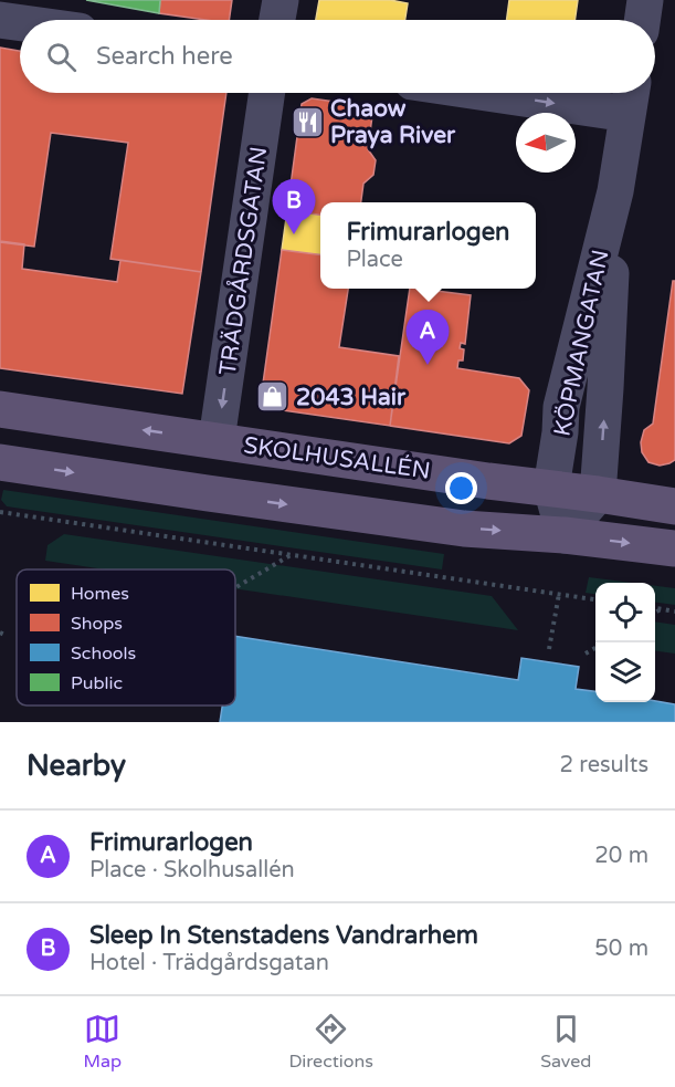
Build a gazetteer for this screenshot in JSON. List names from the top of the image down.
{
  "streets": {
    "main road": ["SKOLHUSALLÉN"],
    "street": ["TRÄDGÅRDSGATAN", "KÖPMANGATAN"]
  },
  "crossings": [
    ["TRÄDGÅRDSGATAN", "SKOLHUSALLÉN"],
    ["KÖPMANGATAN", "SKOLHUSALLÉN"]
  ],
  "one_way": ["TRÄDGÅRDSGATAN"],
  "places": {
    "restaurant": ["Chaow Praya River"],
    "shop": ["2043 Hair"]
  },
  "legend": [
    "Homes",
    "Shops",
    "Schools",
    "Public"
  ],
  "north": "left",
  "page": {
    "search": "Search here",
    "pins": ["B", "A"],
    "popup": ["Frimurarlogen", "Place"],
    "heading": ["Nearby", "2 results"],
    "list": [
      {
        "mark": "A",
        "name": "Frimurarlogen",
        "note": "Place · Skolhusallén",
        "value": "20 m"
      },
      {
        "mark": "B",
        "name": "Sleep In Stenstadens Vandrarhem",
        "note": "Hotel · Trädgårdsgatan",
        "value": "50 m"
      }
    ],
    "nav": ["Map", "Directions", "Saved"]
  }
}
